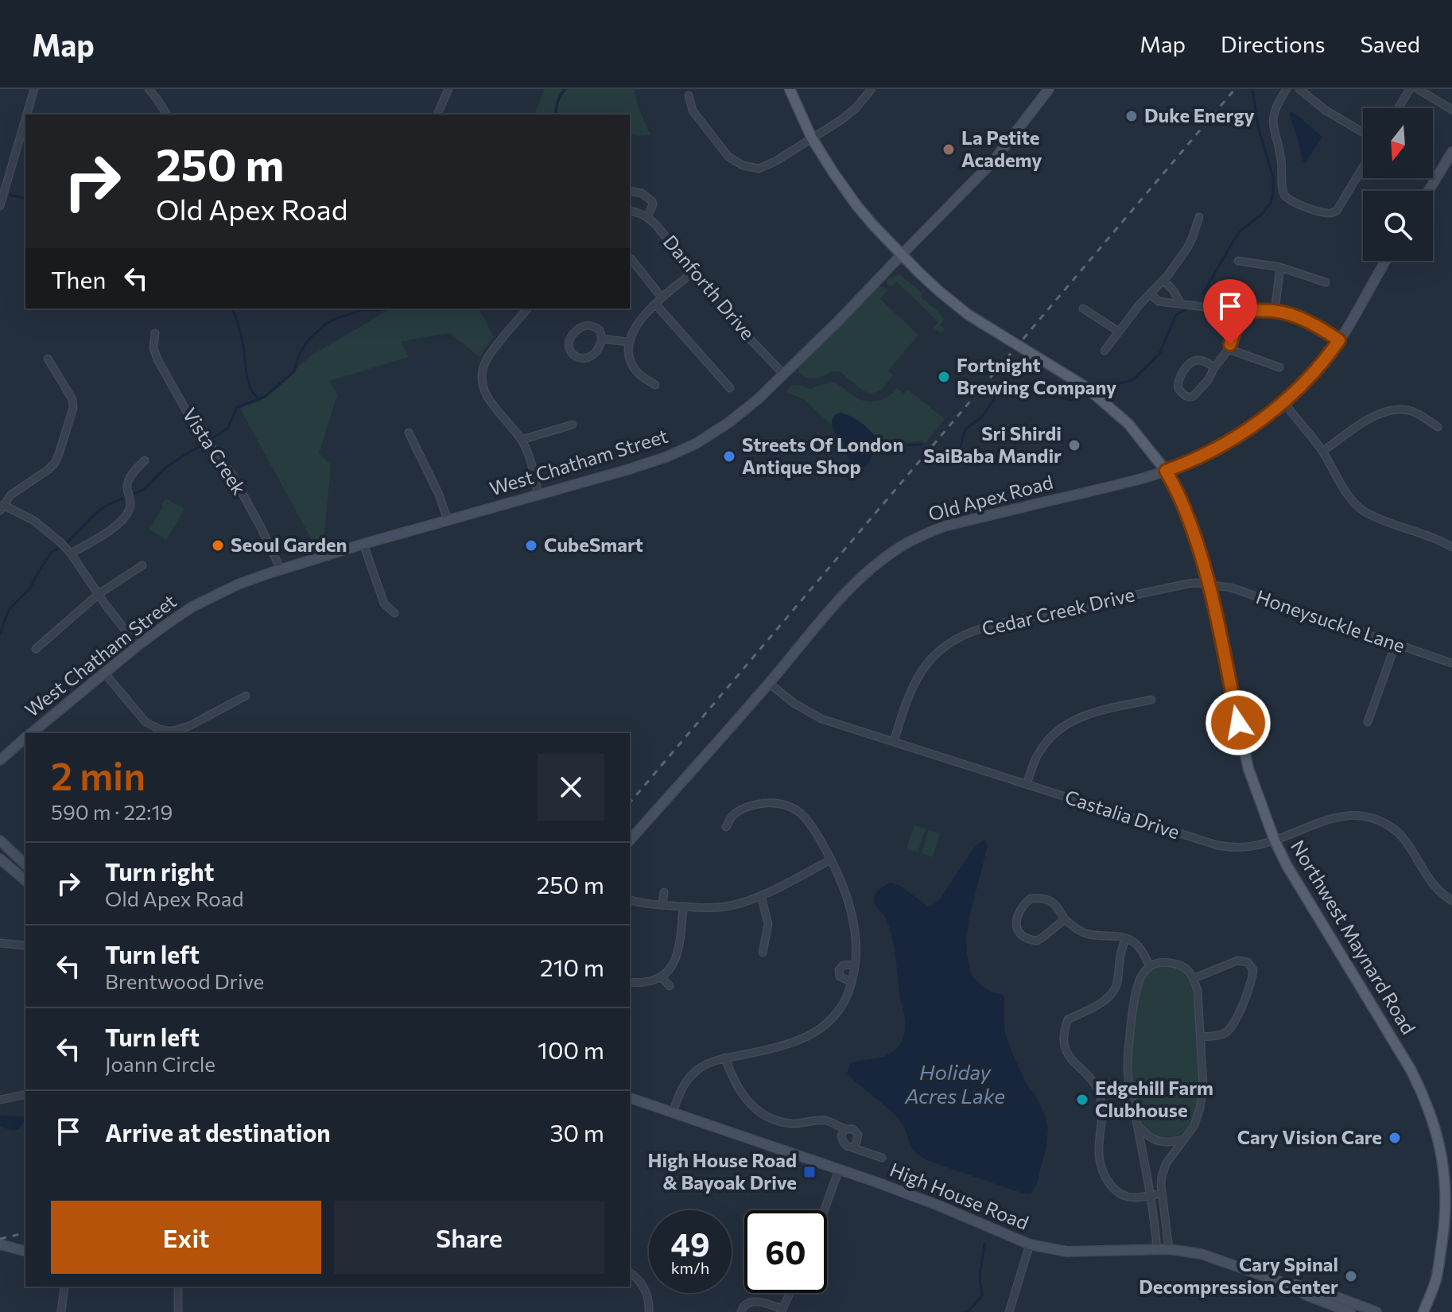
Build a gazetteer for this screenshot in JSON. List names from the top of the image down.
{
  "streets": {
    "main road": [
      "West Chatham Street",
      "Old Apex Road",
      "Northwest Maynard Road",
      "High House Road"
    ],
    "street": [
      "Danforth Drive",
      "Vista Creek",
      "Cedar Creek Drive",
      "Honeysuckle Lane",
      "Castalia Drive"
    ]
  },
  "crossings": [
    ["Danforth Drive", "West Chatham Street"],
    ["Vista Creek", "West Chatham Street"],
    ["West Chatham Street", "Northwest Maynard Road"],
    ["Old Apex Road", "Castalia Drive"],
    ["Old Apex Road", "Northwest Maynard Road"],
    ["Cedar Creek Drive", "Honeysuckle Lane"],
    ["Cedar Creek Drive", "Castalia Drive"],
    ["Cedar Creek Drive", "Northwest Maynard Road"],
    ["Honeysuckle Lane", "Northwest Maynard Road"],
    ["Castalia Drive", "Northwest Maynard Road"]
  ],
  "water": ["Holiday Acres Lake"],
  "places": {
    "other": [
      "Duke Energy",
      "La Petite Academy",
      "Fortnight Brewing Company",
      "Sri Shirdi SaiBaba Mandir",
      "Streets Of London Antique Shop",
      "Seoul Garden",
      "CubeSmart",
      "Edgehill Farm Clubhouse",
      "Cary Vision Care",
      "Cary Spinal Decompression Center"
    ],
    "transit": ["High House Road & Bayoak Drive"]
  },
  "north": "bottom",
  "page": {
    "header": "Map",
    "nav": ["Map", "Directions", "Saved"],
    "turn": ["250 m", "Old Apex Road"],
    "then": "Then",
    "heading": ["2 min", "590 m · 22:19"],
    "list": [
      {
        "name": "Turn right",
        "note": "Old Apex Road",
        "value": "250 m"
      },
      {
        "name": "Turn left",
        "note": "Brentwood Drive",
        "value": "210 m"
      },
      {
        "name": "Turn left",
        "note": "Joann Circle",
        "value": "100 m"
      },
      {
        "name": "Arrive at destination",
        "value": "30 m"
      }
    ],
    "buttons": ["Exit", "Share"],
    "speed": "49 km/h",
    "limit": "60"
  }
}
